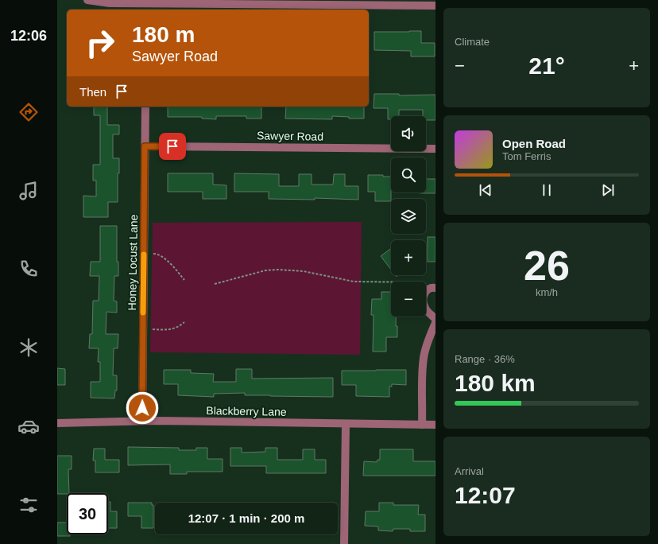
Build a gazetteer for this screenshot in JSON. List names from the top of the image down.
{
  "streets": {
    "street": ["Sawyer Road", "Honey Locust Lane", "Blackberry Lane"]
  },
  "crossings": [
    ["Sawyer Road", "Honey Locust Lane"],
    ["Honey Locust Lane", "Blackberry Lane"]
  ],
  "page": {
    "tabs": "12:06",
    "tile": [
      "Climate",
      ["26", "km/h"],
      ["Range · 36%", "180 km"],
      ["Arrival", "12:07"]
    ],
    "turn": ["180 m", "Sawyer Road"],
    "heat": ["−", "21°", "+"],
    "then": "Then",
    "map_buttons": ["+", "−"],
    "song": ["Open Road", "Tom Ferris"],
    "limit": "30",
    "trip": "12:07 · 1 min · 200 m"
  }
}
